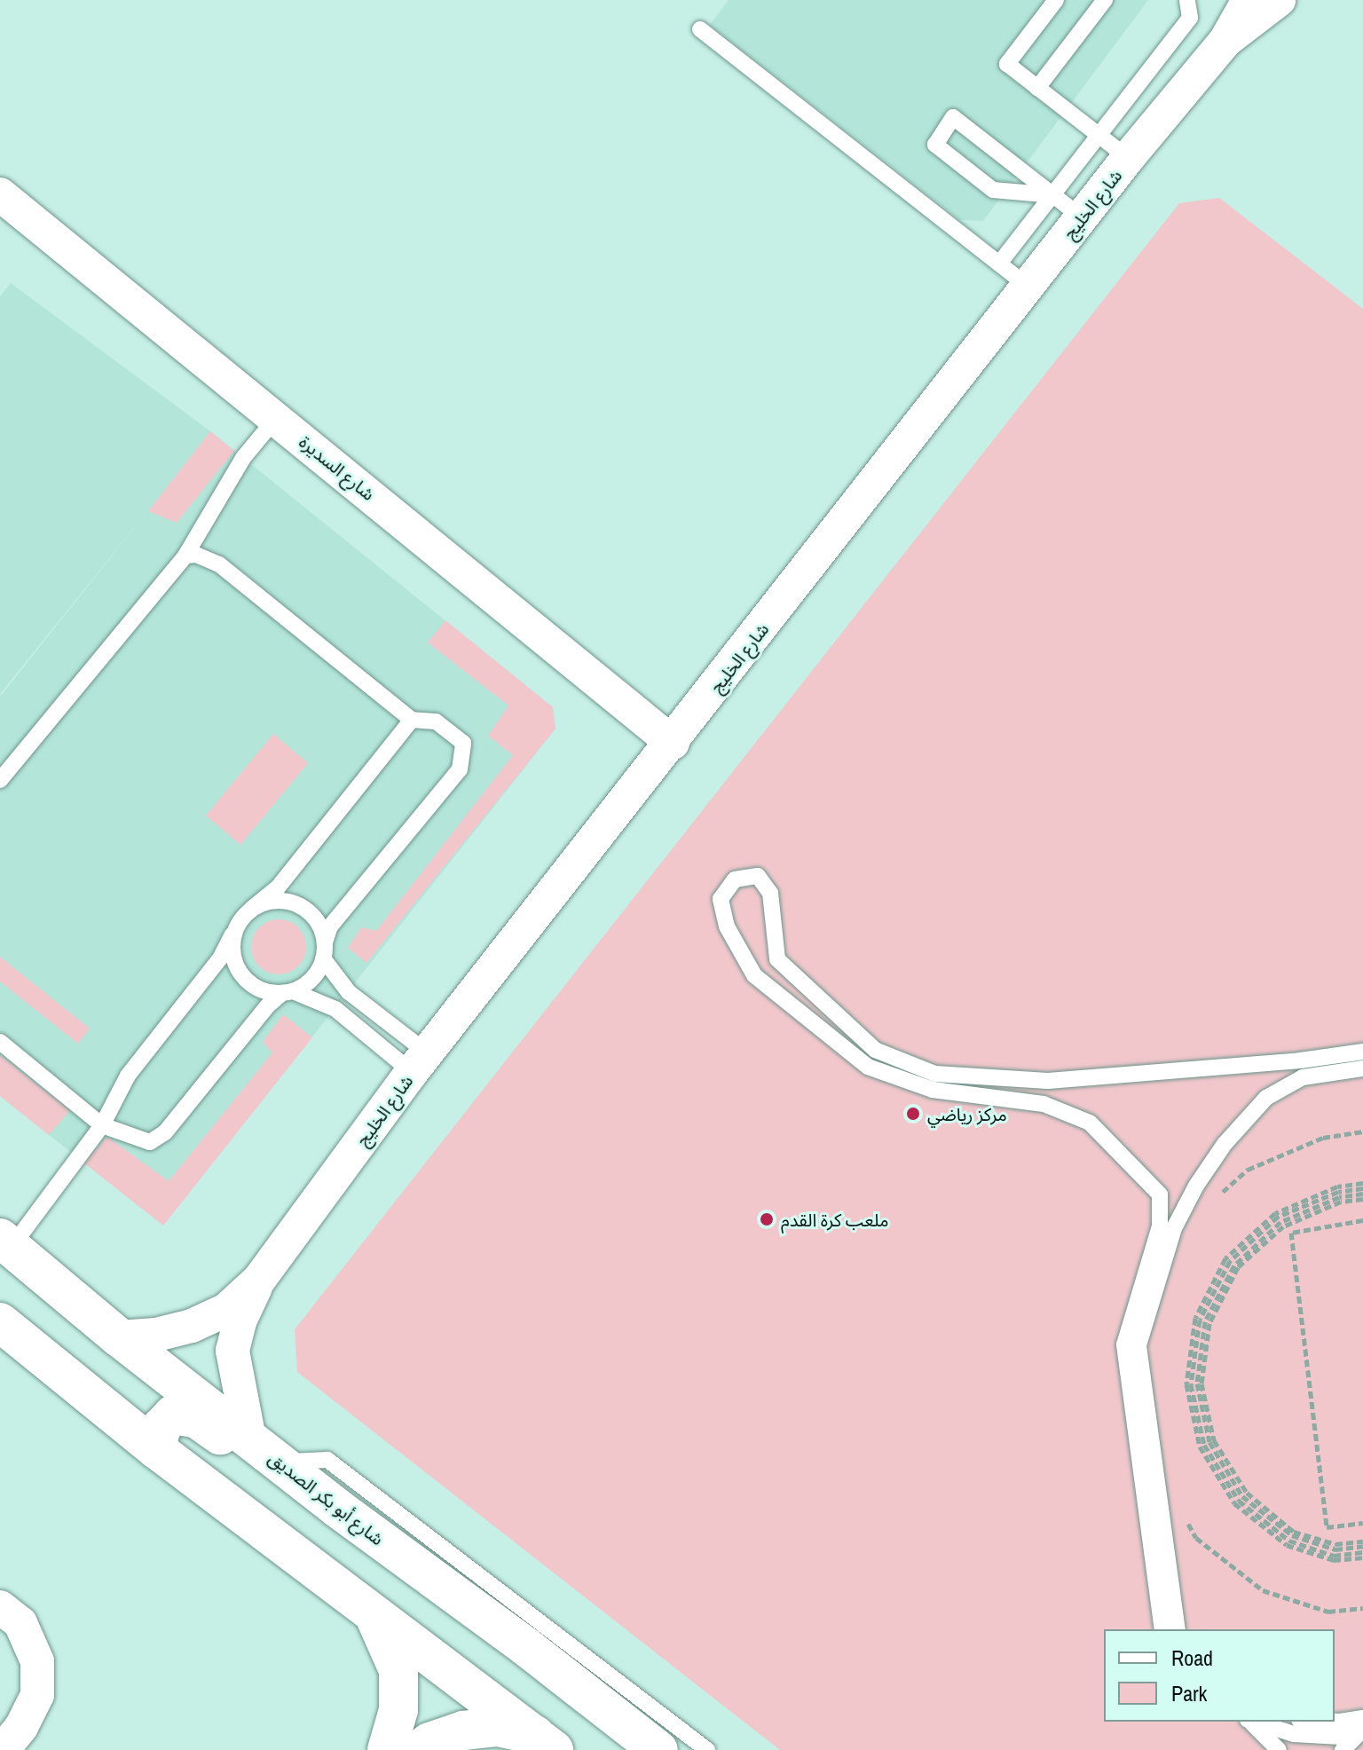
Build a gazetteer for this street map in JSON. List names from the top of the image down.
{
  "streets": {
    "street": ["شارع الخليج", "شارع السديرة", "شارع أبو بكر الصديق"]
  },
  "crossings": [
    ["شارع الخليج", "شارع السديرة"],
    ["شارع الخليج", "شارع أبو بكر الصديق"]
  ],
  "places": ["مركز رياضي", "ملعب كرة القدم"],
  "legend": ["Road", "Park"]
}
